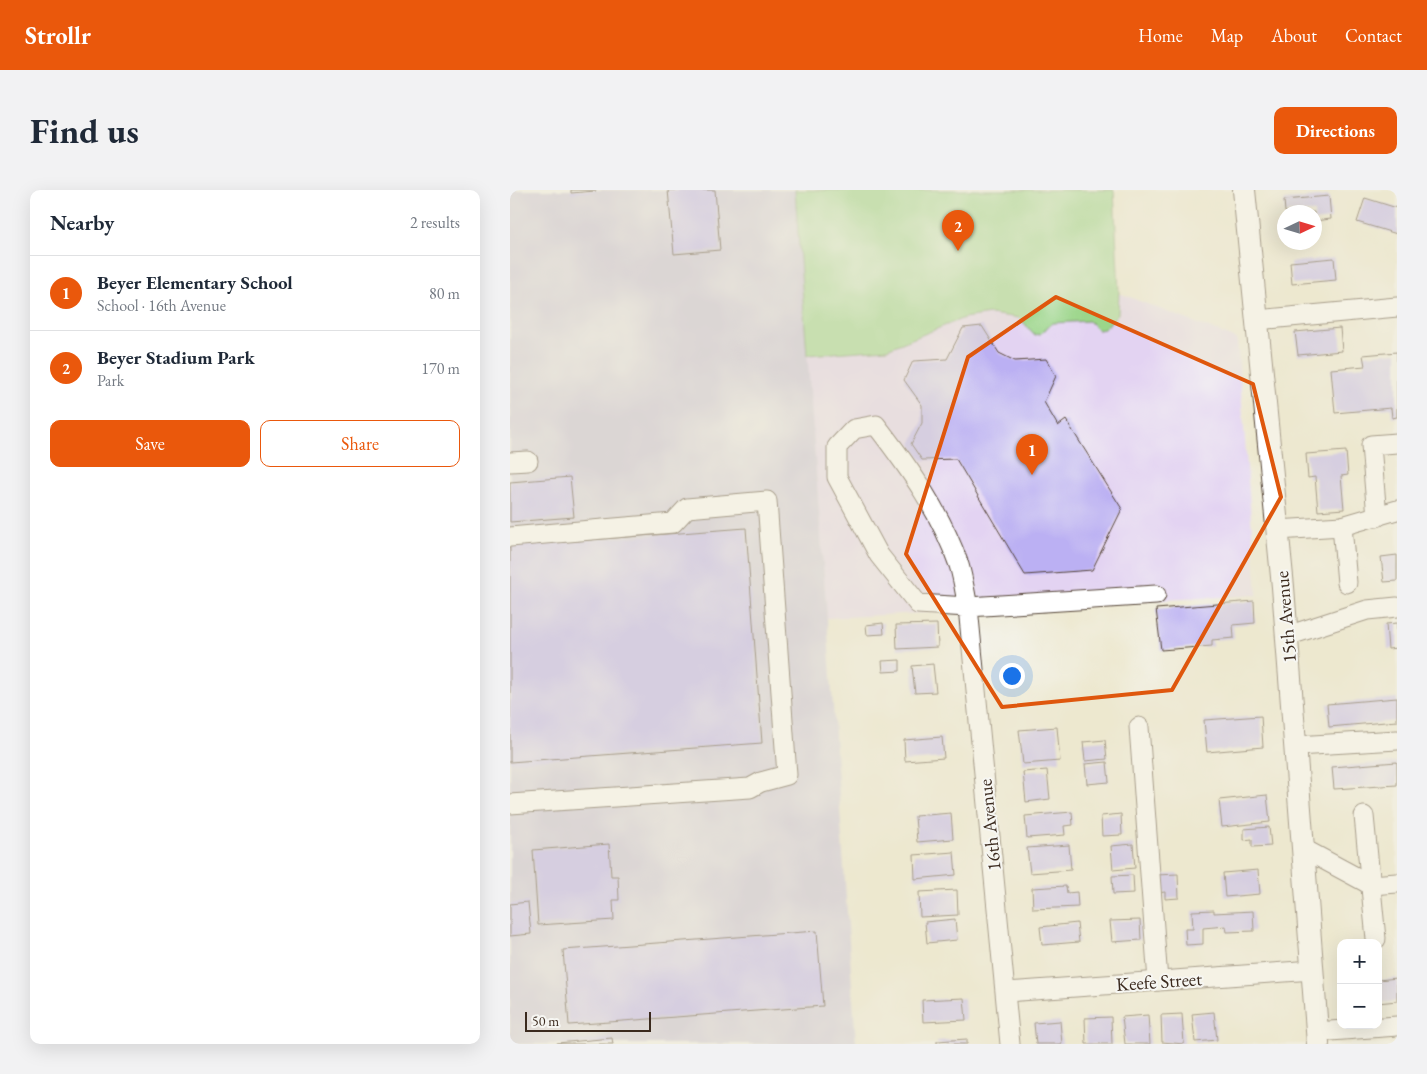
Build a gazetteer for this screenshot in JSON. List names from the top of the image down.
{
  "streets": {
    "main road": ["15th Avenue"],
    "street": ["16th Avenue", "Keefe Street"]
  },
  "crossings": [
    ["15th Avenue", "Keefe Street"],
    ["16th Avenue", "Keefe Street"]
  ],
  "scale_bar": "50 m",
  "north": "right",
  "page": {
    "header": "Strollr",
    "nav": [
      "Home",
      "Map",
      "About",
      "Contact"
    ],
    "buttons": [
      "Directions",
      ["Save", "Share"]
    ],
    "title": "Find us",
    "heading": ["Nearby", "2 results"],
    "pins": ["2", "1"],
    "list": [
      {
        "mark": "1",
        "name": "Beyer Elementary School",
        "note": "School · 16th Avenue",
        "value": "80 m"
      },
      {
        "mark": "2",
        "name": "Beyer Stadium Park",
        "note": "Park",
        "value": "170 m"
      }
    ],
    "map_buttons": ["+", "−"],
    "scale": "50 m"
  }
}
